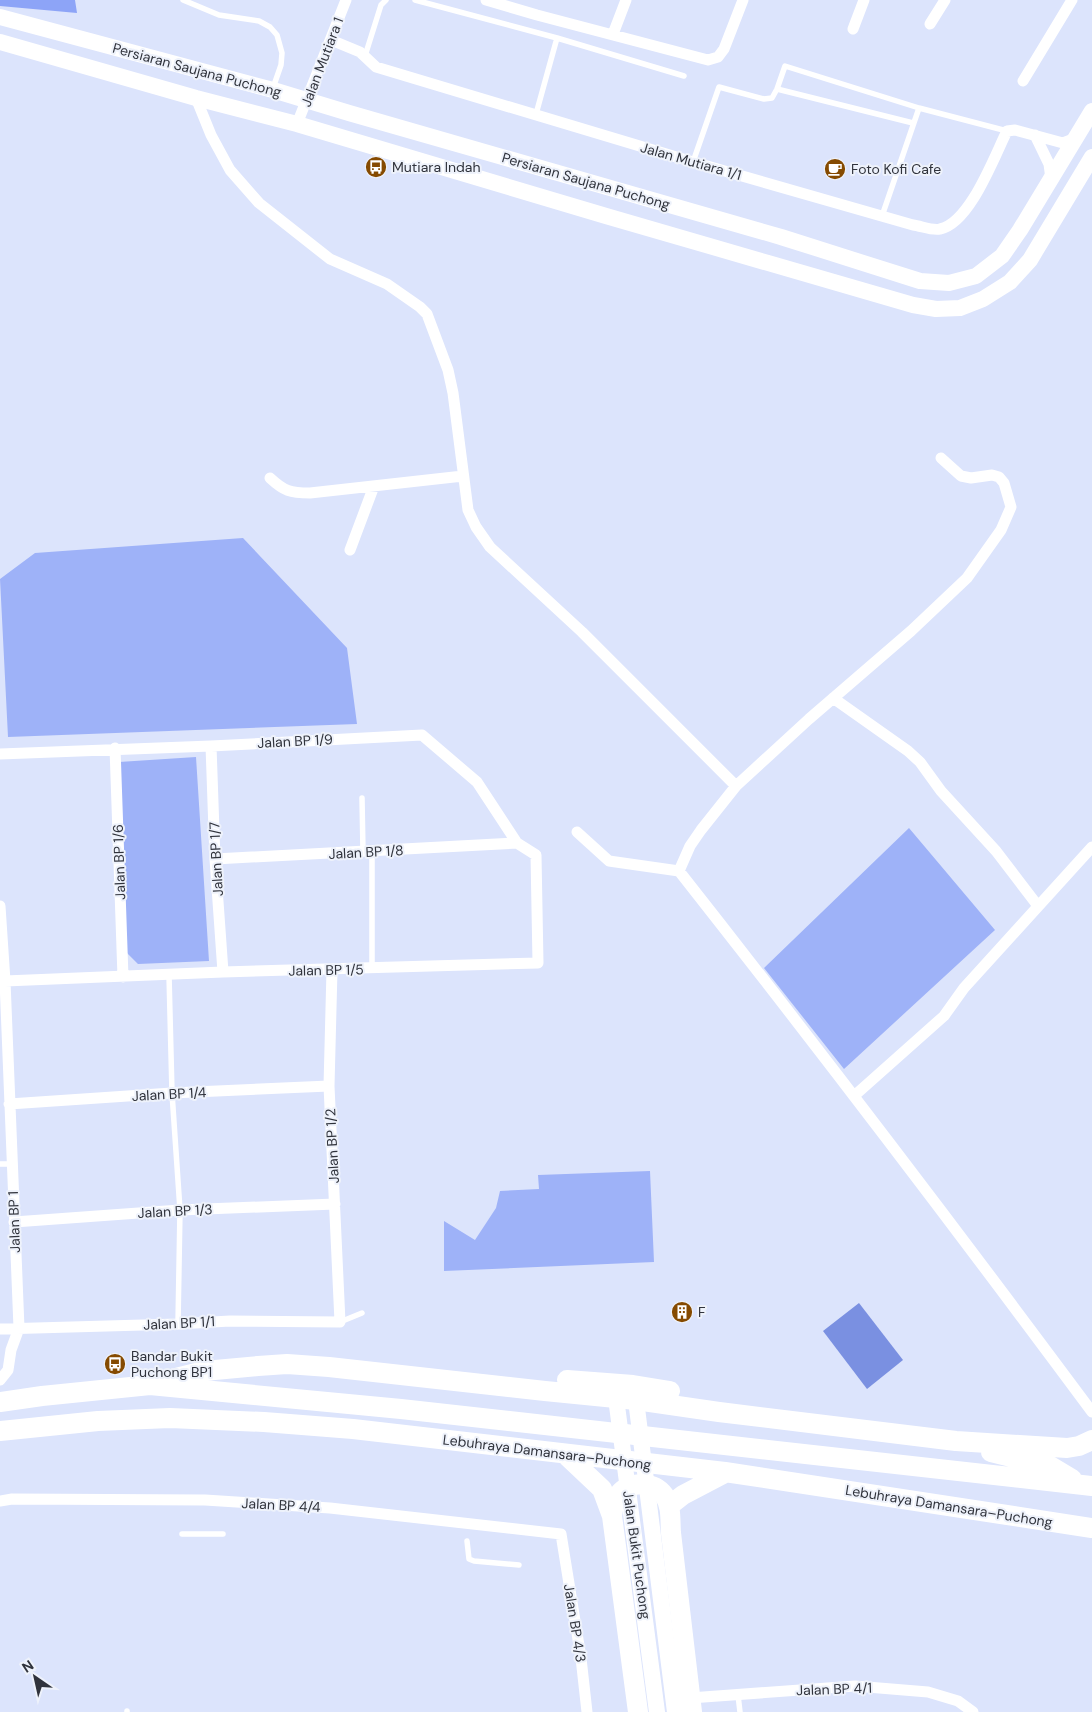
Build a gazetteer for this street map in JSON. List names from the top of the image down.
{
  "streets": {
    "highway": ["Lebuhraya Damansara–Puchong"],
    "street": [
      "Jalan Mutiara 1",
      "Persiaran Saujana Puchong",
      "Jalan Mutiara 1/1",
      "Jalan BP 1/9",
      "Jalan BP 1/8",
      "Jalan BP 1/7",
      "Jalan BP 1/6",
      "Jalan BP 1/5",
      "Jalan BP 1/4",
      "Jalan BP 1/2",
      "Jalan BP 1/3",
      "Jalan BP 1",
      "Jalan BP 1/1",
      "Jalan BP 4/4",
      "Jalan Bukit Puchong",
      "Jalan BP 4/3",
      "Jalan BP 4/1"
    ]
  },
  "crossings": [
    ["Jalan Mutiara 1", "Persiaran Saujana Puchong"],
    ["Jalan Mutiara 1", "Jalan Mutiara 1/1"],
    ["Jalan BP 1/9", "Jalan BP 1/8"],
    ["Jalan BP 1/9", "Jalan BP 1/7"],
    ["Jalan BP 1/9", "Jalan BP 1/6"],
    ["Jalan BP 1/9", "Jalan BP 1/5"],
    ["Jalan BP 1/8", "Jalan BP 1/7"],
    ["Jalan BP 1/7", "Jalan BP 1/5"],
    ["Jalan BP 1/6", "Jalan BP 1/5"],
    ["Jalan BP 1/5", "Jalan BP 1/2"],
    ["Jalan BP 1/5", "Jalan BP 1"],
    ["Jalan BP 1/4", "Jalan BP 1/2"],
    ["Jalan BP 1/4", "Jalan BP 1"],
    ["Jalan BP 1/2", "Jalan BP 1/3"],
    ["Jalan BP 1/2", "Jalan BP 1/1"],
    ["Jalan BP 1/3", "Jalan BP 1"],
    ["Jalan BP 1", "Jalan BP 1/1"],
    ["Jalan BP 4/4", "Jalan BP 4/3"]
  ],
  "places": {
    "bus stop": ["Mutiara Indah", "Bandar Bukit Puchong BP1"],
    "cafe": ["Foto Kofi Cafe"],
    "building": ["F"]
  },
  "north": "top left"
}
